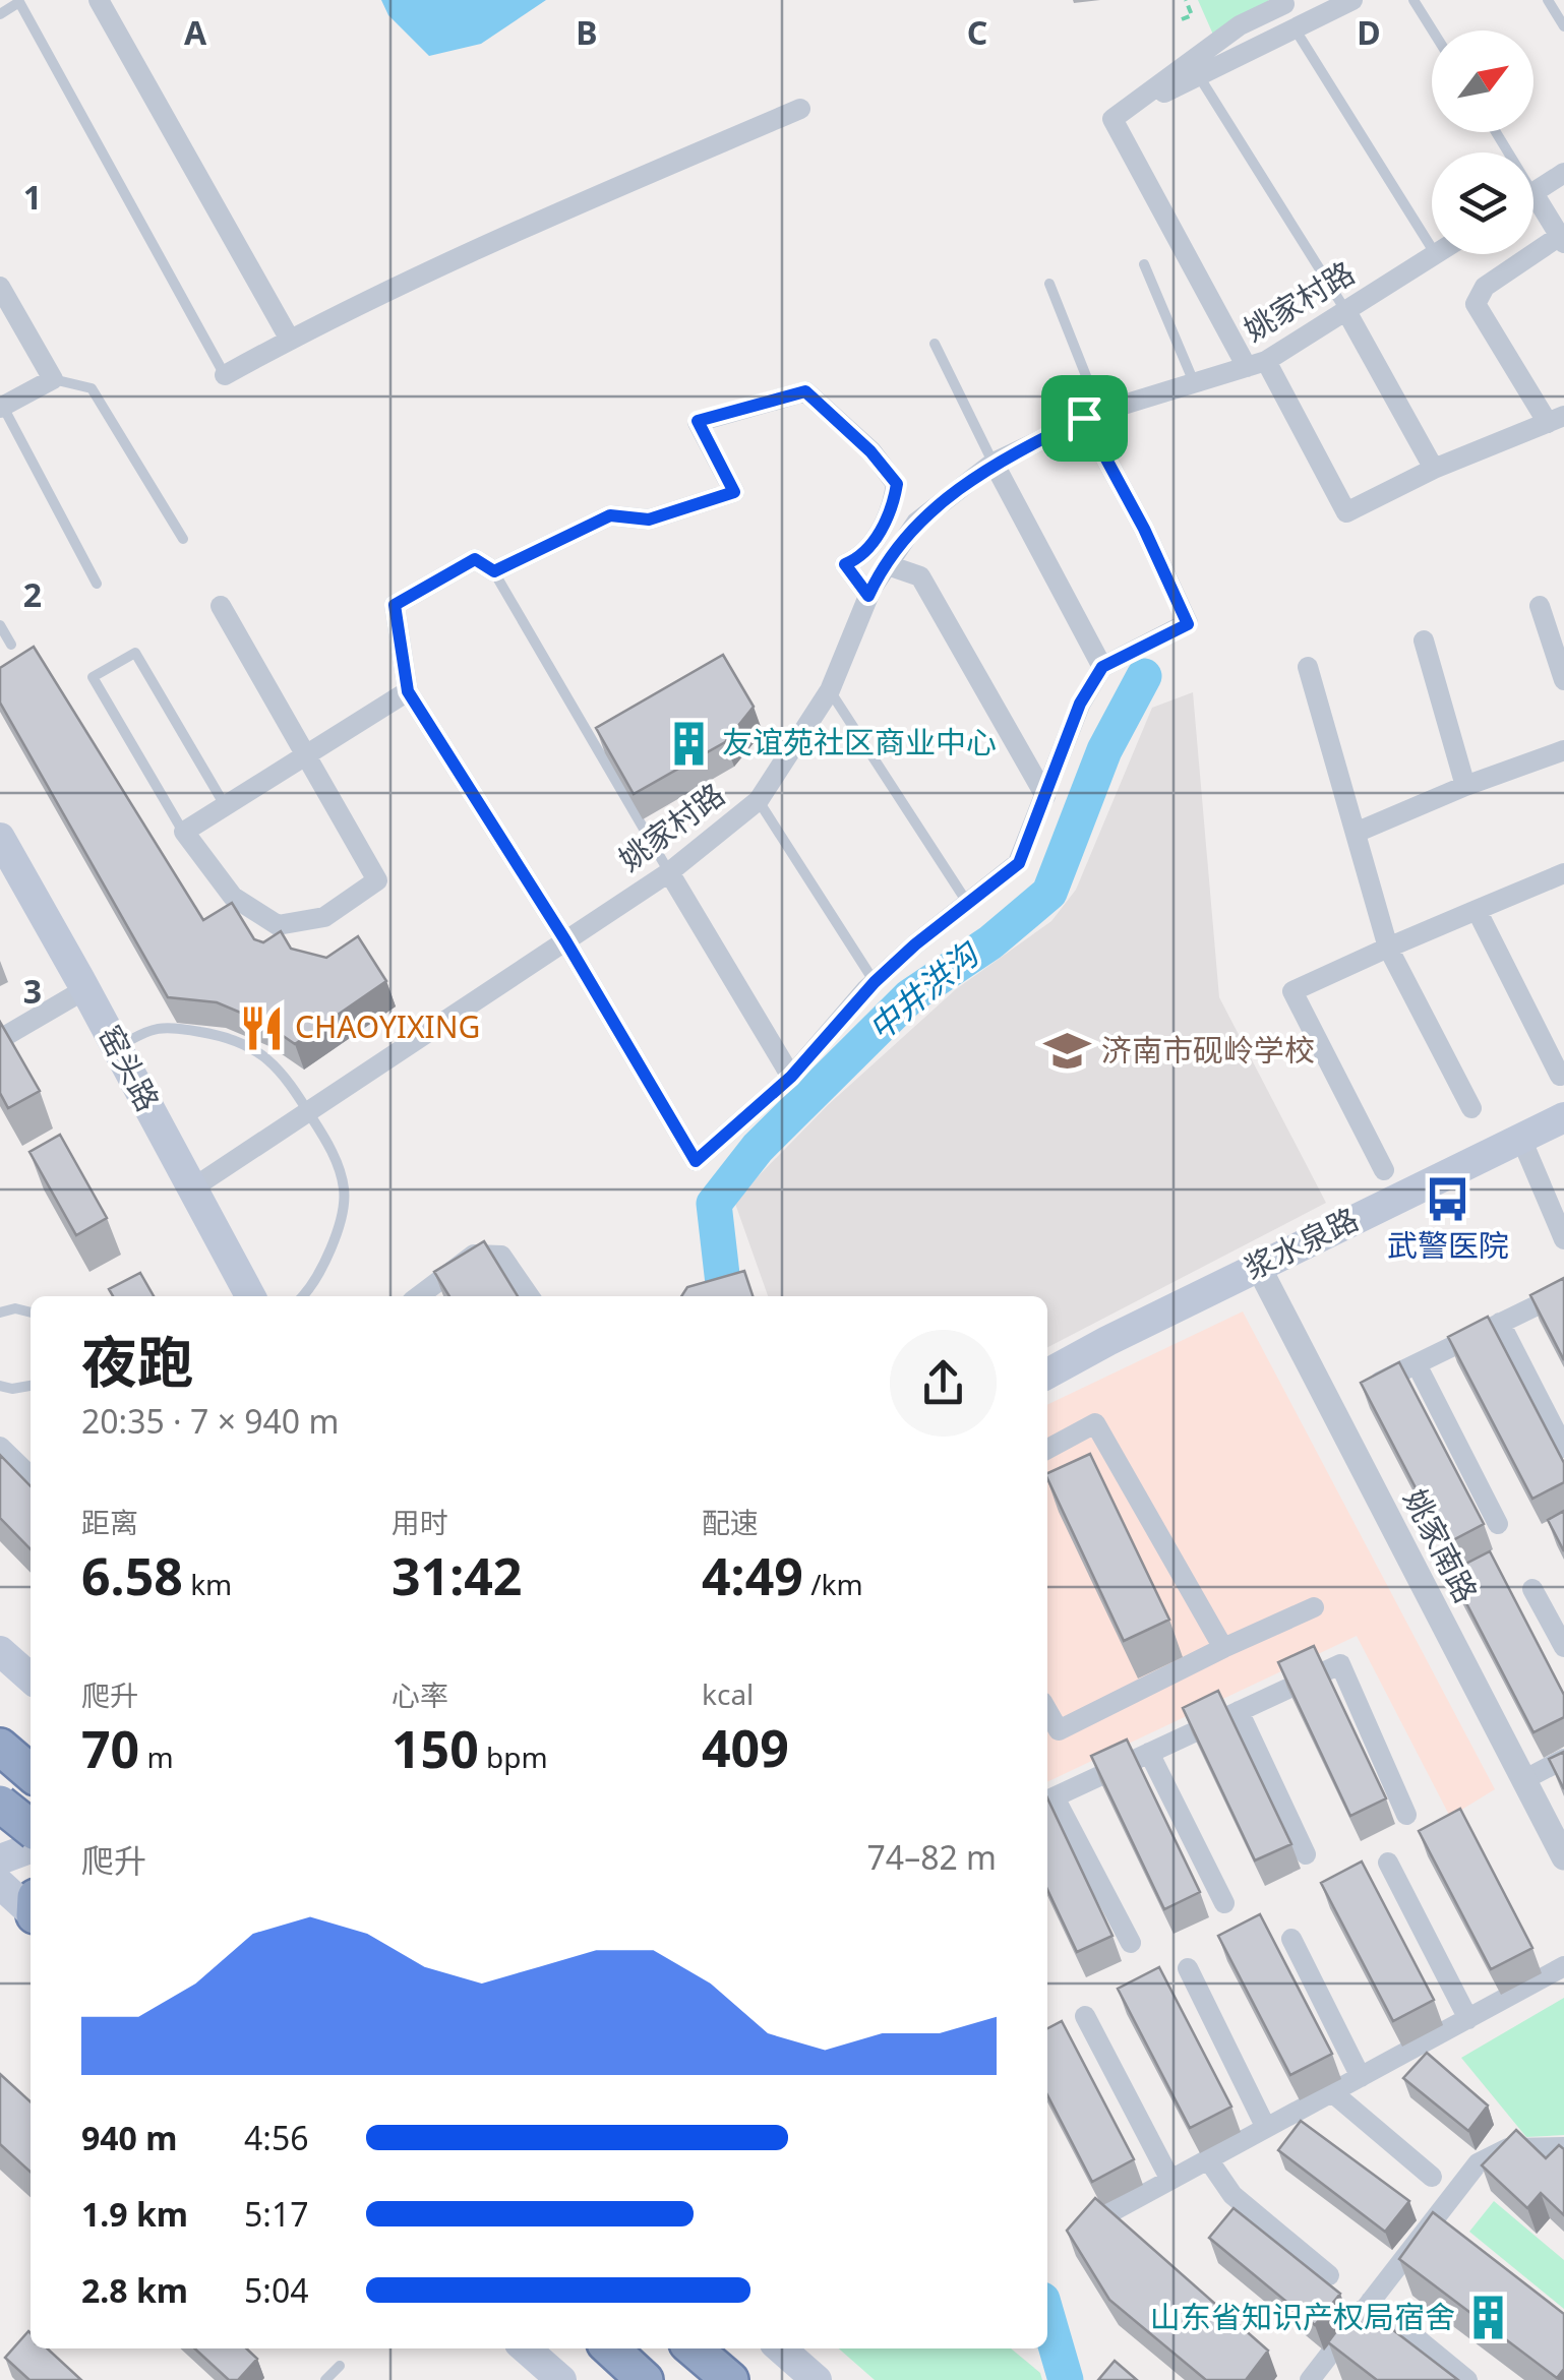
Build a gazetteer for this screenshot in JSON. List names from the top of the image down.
{
  "streets": {
    "main road": ["窑头路", "浆水泉路"],
    "street": ["姚家村路", "姚家南路"]
  },
  "crossings": [
    ["姚家村路", "窑头路"],
    ["浆水泉路", "姚家南路"]
  ],
  "water": ["中井洪沟"],
  "places": {
    "building": ["友谊苑社区商业中心", "山东省知识产权局宿舍"],
    "restaurant": ["CHAOYIXING"],
    "school or university": ["济南市砚岭学校"],
    "bus stop": ["武警医院"]
  },
  "north": "top right",
  "page": {
    "heading": ["夜跑", "20:35 · 7 × 940 m"],
    "stats": [
      ["距离", "6.58 km"],
      ["用时", "31:42"],
      ["配速", "4:49 /km"],
      ["爬升", "70 m"],
      ["心率", "150 bpm"],
      ["kcal", "409"]
    ],
    "chart": ["爬升", "74–82 m"],
    "list": [
      {
        "name": "940 m",
        "note": "4:56"
      },
      {
        "name": "1.9 km",
        "note": "5:17"
      },
      {
        "name": "2.8 km",
        "note": "5:04"
      }
    ]
  },
  "grid": {
    "columns": [
      "A",
      "B",
      "C",
      "D"
    ],
    "rows": ["1", "2", "3"]
  }
}
